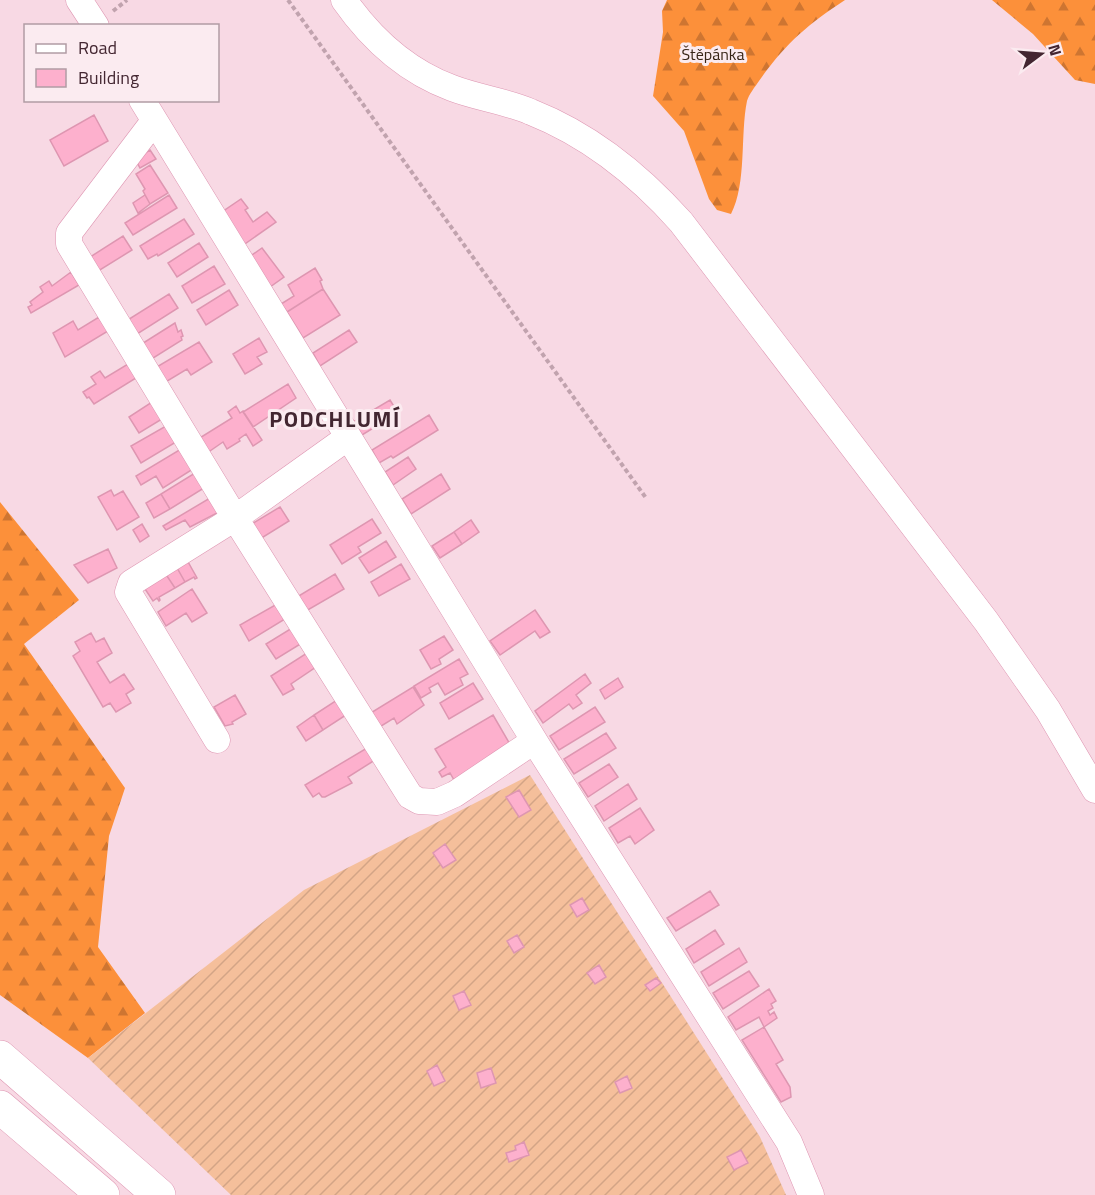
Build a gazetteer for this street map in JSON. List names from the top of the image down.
{
  "districts": ["PODCHLUMÍ"],
  "parks": ["Štěpánka"],
  "legend": ["Road", "Building"],
  "north": "right"
}
